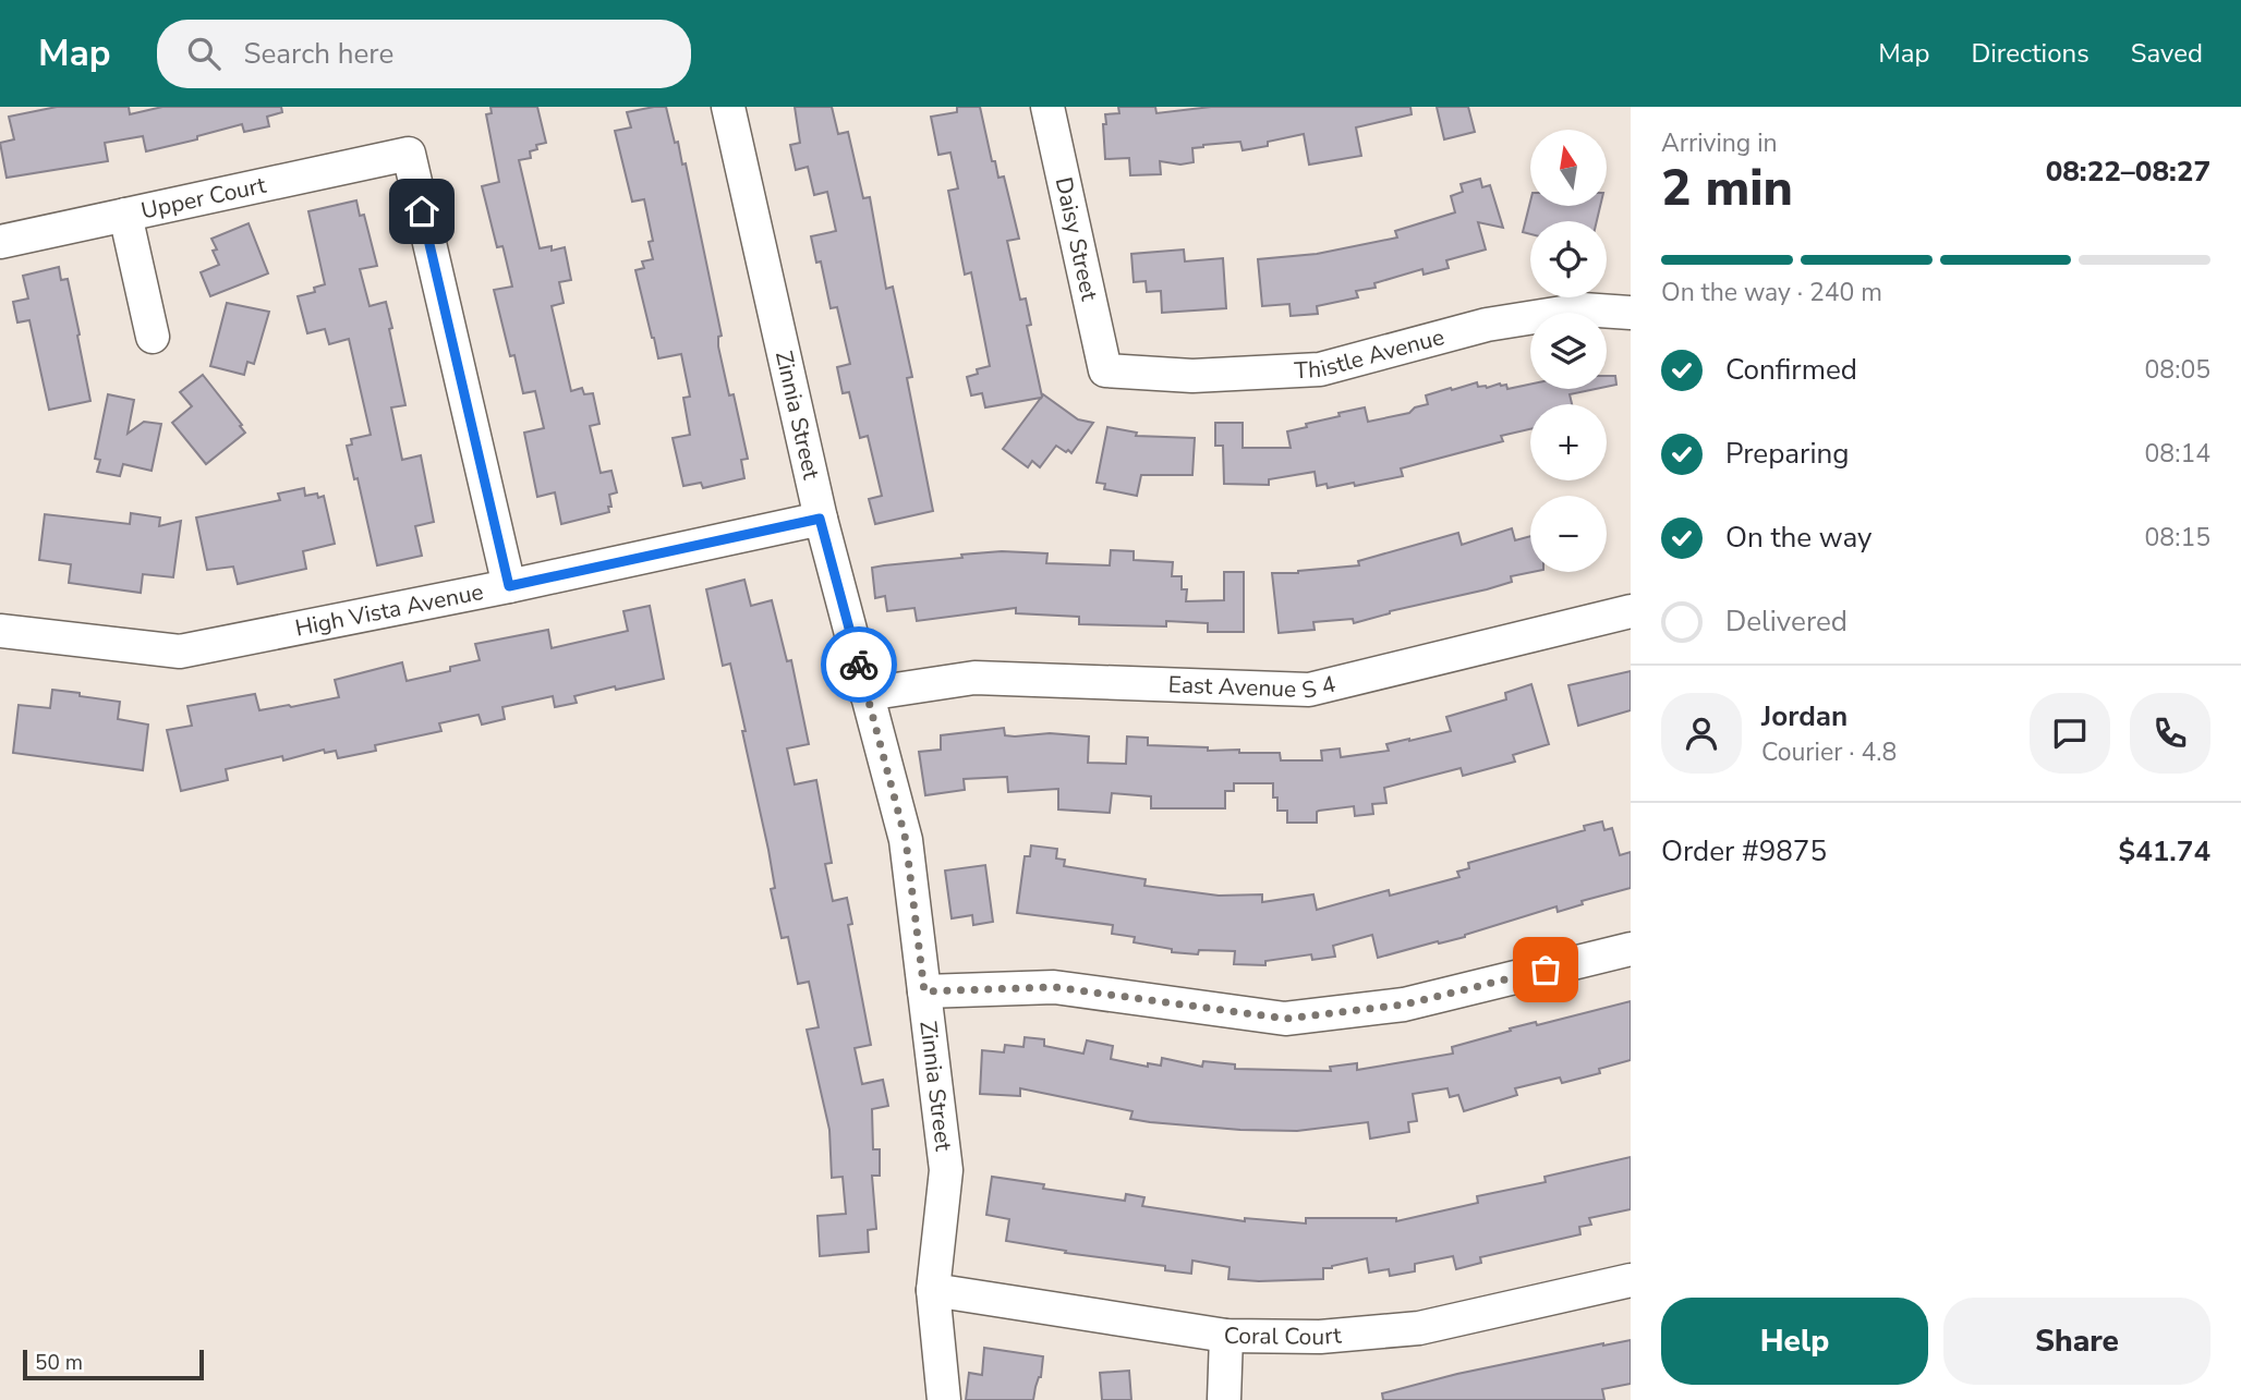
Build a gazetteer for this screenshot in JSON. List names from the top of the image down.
{
  "streets": {
    "street": [
      "Upper Court",
      "Daisy Street",
      "Thistle Avenue",
      "Zinnia Street",
      "High Vista Avenue",
      "East Avenue S 4",
      "Coral Court"
    ]
  },
  "crossings": [
    ["Upper Court", "High Vista Avenue"],
    ["Daisy Street", "Thistle Avenue"],
    ["Zinnia Street", "High Vista Avenue"],
    ["Zinnia Street", "East Avenue S 4"],
    ["Zinnia Street", "Coral Court"]
  ],
  "scale_bar": "50 m",
  "north": "top",
  "page": {
    "header": "Map",
    "search": "Search here",
    "nav": ["Map", "Directions", "Saved"],
    "heading": ["2 min", "Arriving in", "08:22–08:27"],
    "panel": [
      "Jordan",
      "Courier · 4.8",
      "Order #9875",
      "$41.74"
    ],
    "map_buttons": ["+", "−"],
    "bar": "On the way · 240 m",
    "list": [
      ["Confirmed", "08:05"],
      ["Preparing", "08:14"],
      ["On the way", "08:15"],
      "Delivered"
    ],
    "buttons": ["Help", "Share"],
    "scale": "50 m"
  }
}
